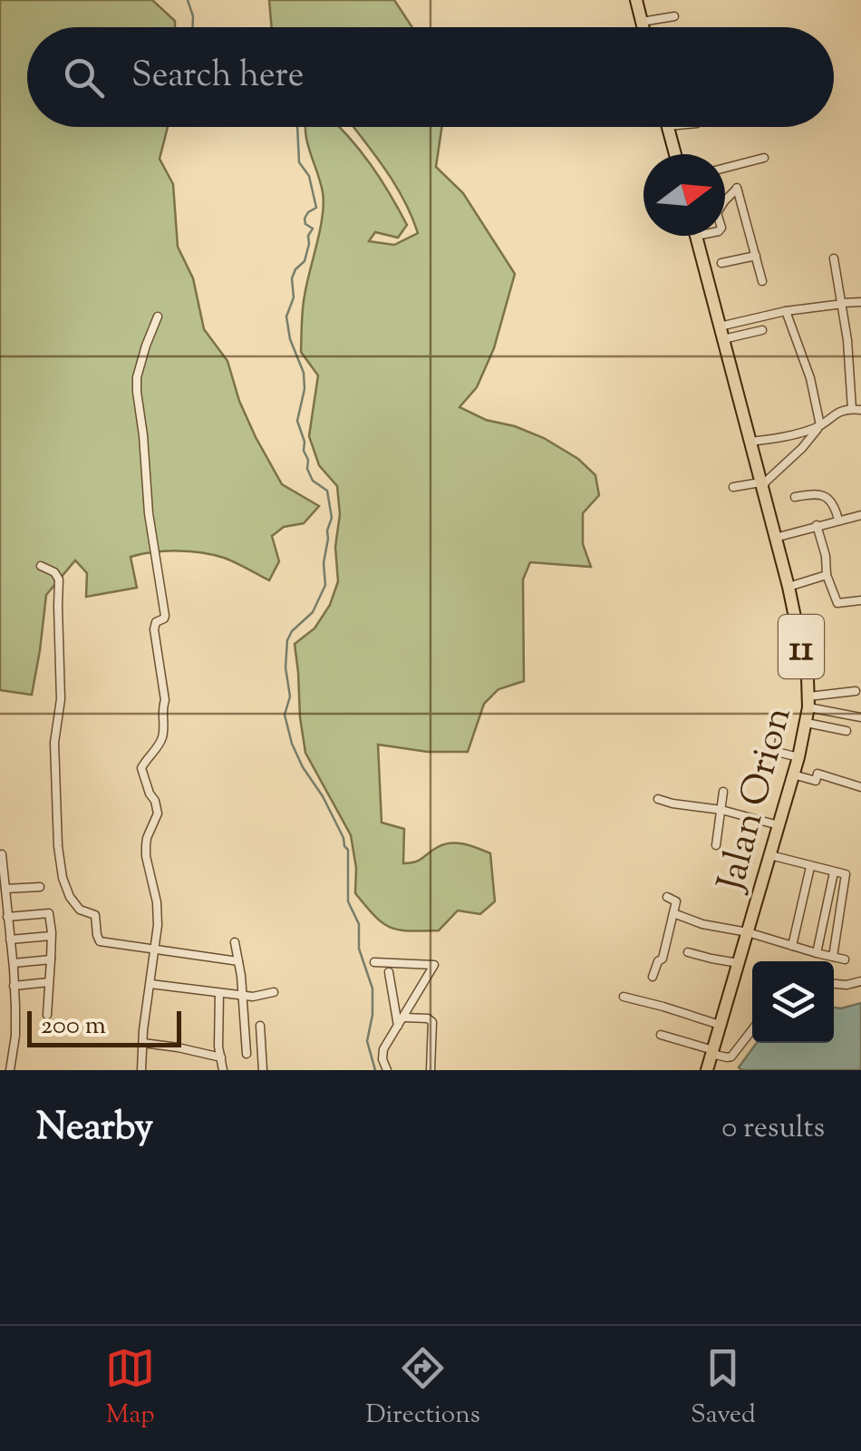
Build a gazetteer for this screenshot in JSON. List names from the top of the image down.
{
  "streets": {
    "highway": ["11", "Jalan Orion"]
  },
  "scale_bar": "200 m",
  "north": "right",
  "page": {
    "search": "Search here",
    "scale": "200 m",
    "heading": ["Nearby", "0 results"],
    "nav": ["Map", "Directions", "Saved"]
  }
}
